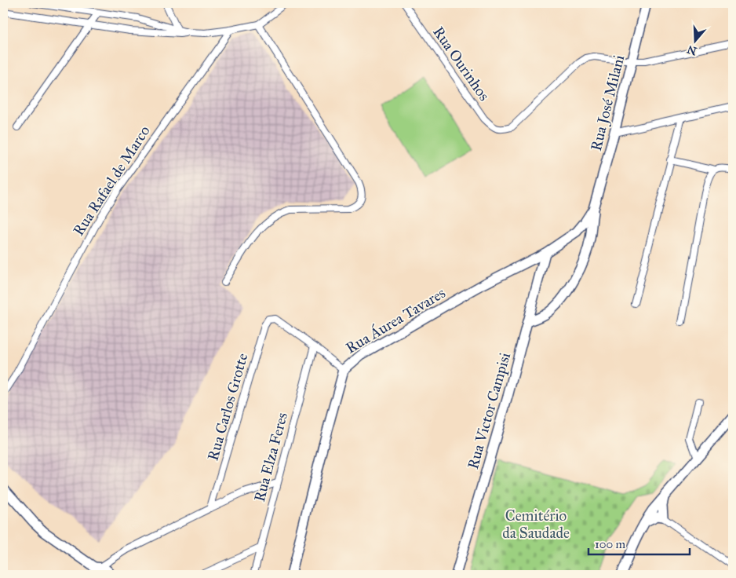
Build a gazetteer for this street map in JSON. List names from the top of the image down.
{
  "streets": {
    "street": [
      "Rua Ourinhos",
      "Rua José Milani",
      "Rua Rafael de Marco",
      "Rua Áurea Tavares",
      "Rua Carlos Grotte",
      "Rua Victor Campisi",
      "Rua Elza Feres"
    ]
  },
  "crossings": [
    ["Rua Ourinhos", "Rua José Milani"],
    ["Rua José Milani", "Rua Áurea Tavares"],
    ["Rua José Milani", "Rua Victor Campisi"],
    ["Rua Áurea Tavares", "Rua Victor Campisi"],
    ["Rua Carlos Grotte", "Rua Elza Feres"]
  ],
  "parks": ["Cemitério da Saudade"],
  "scale_bar": "100 m",
  "north": "bottom"
}
